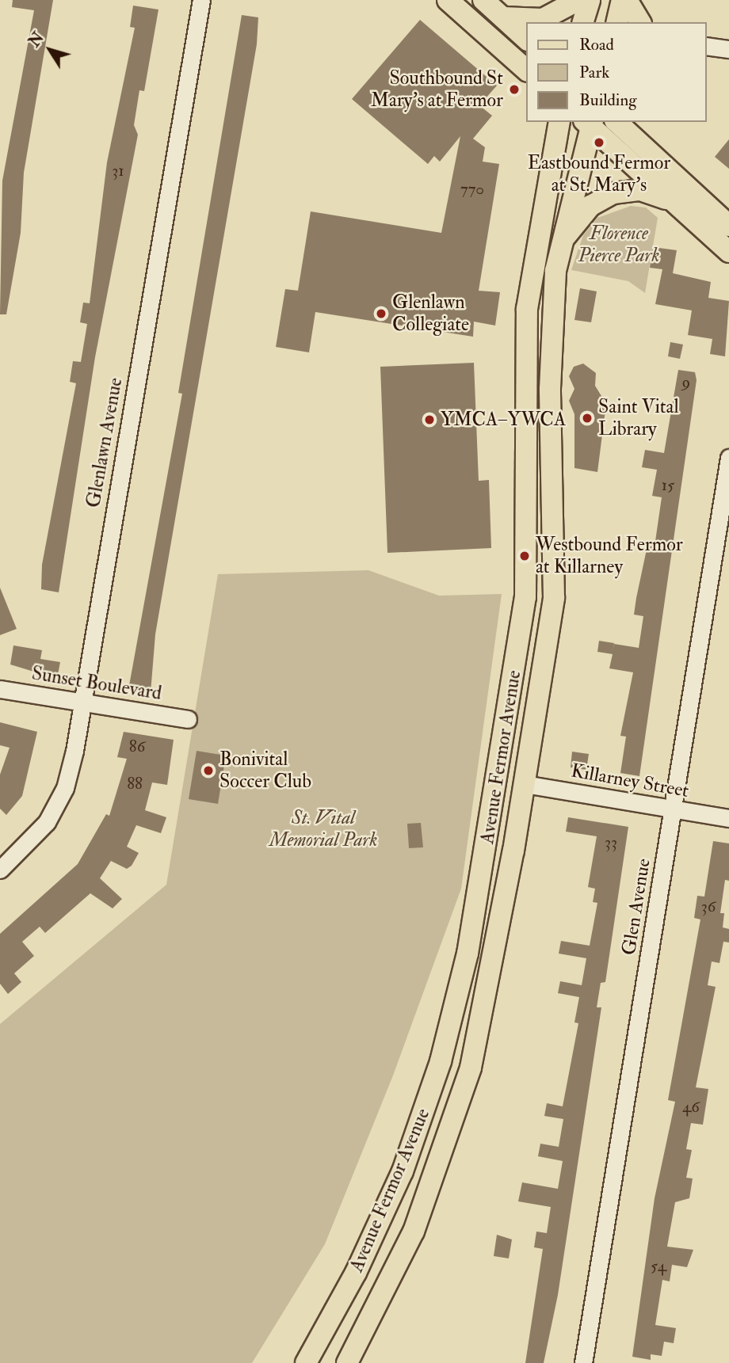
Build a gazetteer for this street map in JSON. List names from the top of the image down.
{
  "streets": {
    "main road": ["Avenue Fermor Avenue"],
    "street": [
      "Glenlawn Avenue",
      "Sunset Boulevard",
      "Killarney Street",
      "Glen Avenue"
    ]
  },
  "crossings": [
    ["Glenlawn Avenue", "Sunset Boulevard"],
    ["Avenue Fermor Avenue", "Killarney Street"],
    ["Killarney Street", "Glen Avenue"]
  ],
  "parks": ["Florence Pierce Park", "St. Vital Memorial Park"],
  "places": [
    "Southbound St Mary's at Fermor",
    "Eastbound Fermor at St. Mary's",
    "Glenlawn Collegiate",
    "Saint Vital Library",
    "YMCA–YWCA",
    "Westbound Fermor at Killarney",
    "Bonivital Soccer Club"
  ],
  "house_numbers": [
    "31",
    "770",
    "9",
    "15",
    "86",
    "88",
    "33",
    "36",
    "46",
    "54"
  ],
  "legend": ["Road", "Park", "Building"],
  "north": "top left"
}
